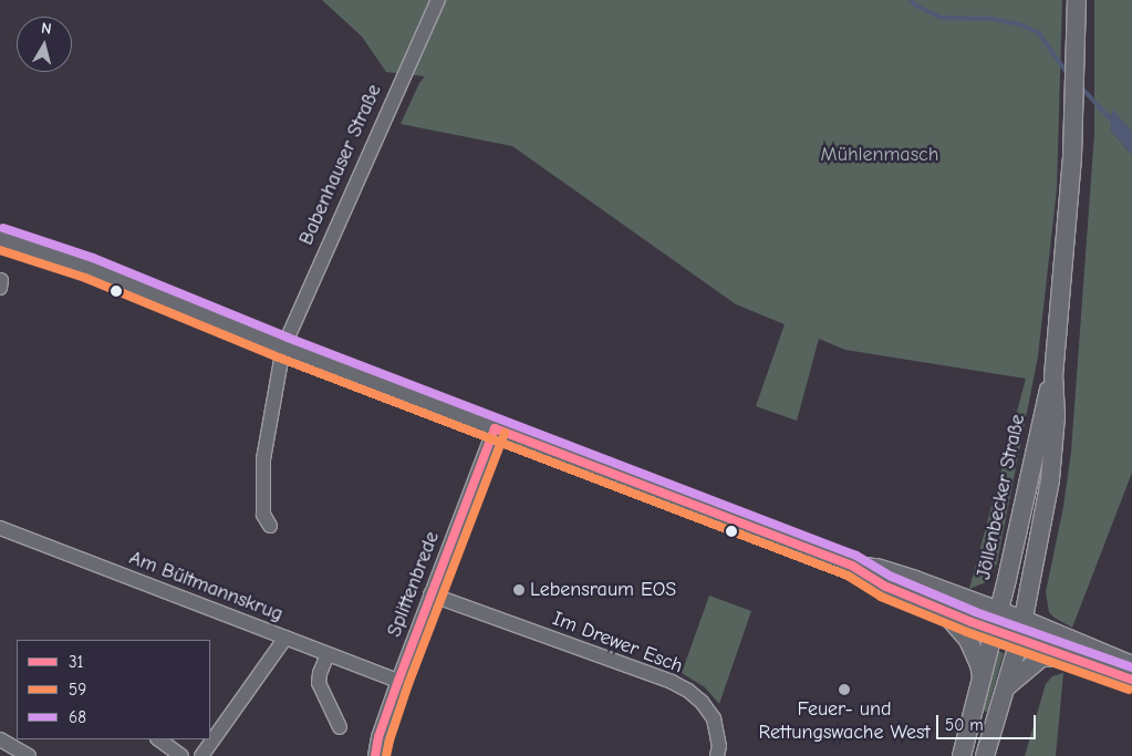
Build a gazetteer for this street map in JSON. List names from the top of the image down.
{
  "streets": {
    "main road": ["Jöllenbecker Straße"],
    "street": [
      "Babenhauser Straße",
      "Splittenbrede",
      "Am Bültmannskrug",
      "Im Drewer Esch"
    ]
  },
  "crossings": [
    ["Splittenbrede", "Am Bültmannskrug"],
    ["Splittenbrede", "Im Drewer Esch"]
  ],
  "parks": ["Mühlenmasch"],
  "places": ["Lebensraum EOS", "Feuer- und Rettungswache West"],
  "lines": ["transit line 68", "transit line 59", "transit line 31"],
  "legend": ["31", "59", "68"],
  "scale_bar": "50 m",
  "north": "top"
}
